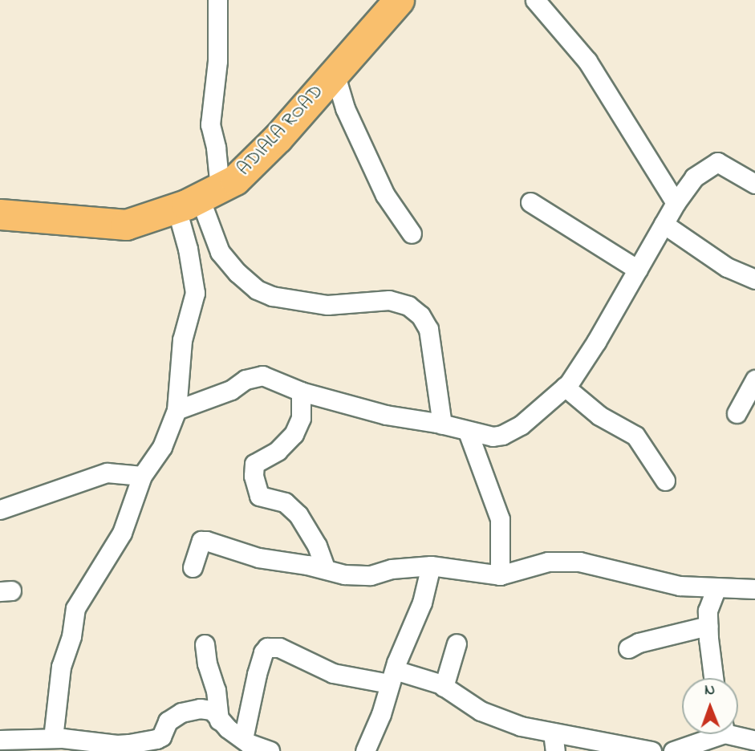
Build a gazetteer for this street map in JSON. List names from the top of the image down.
{
  "streets": {
    "main road": ["ADIALA ROAD"]
  },
  "north": "top"
}
